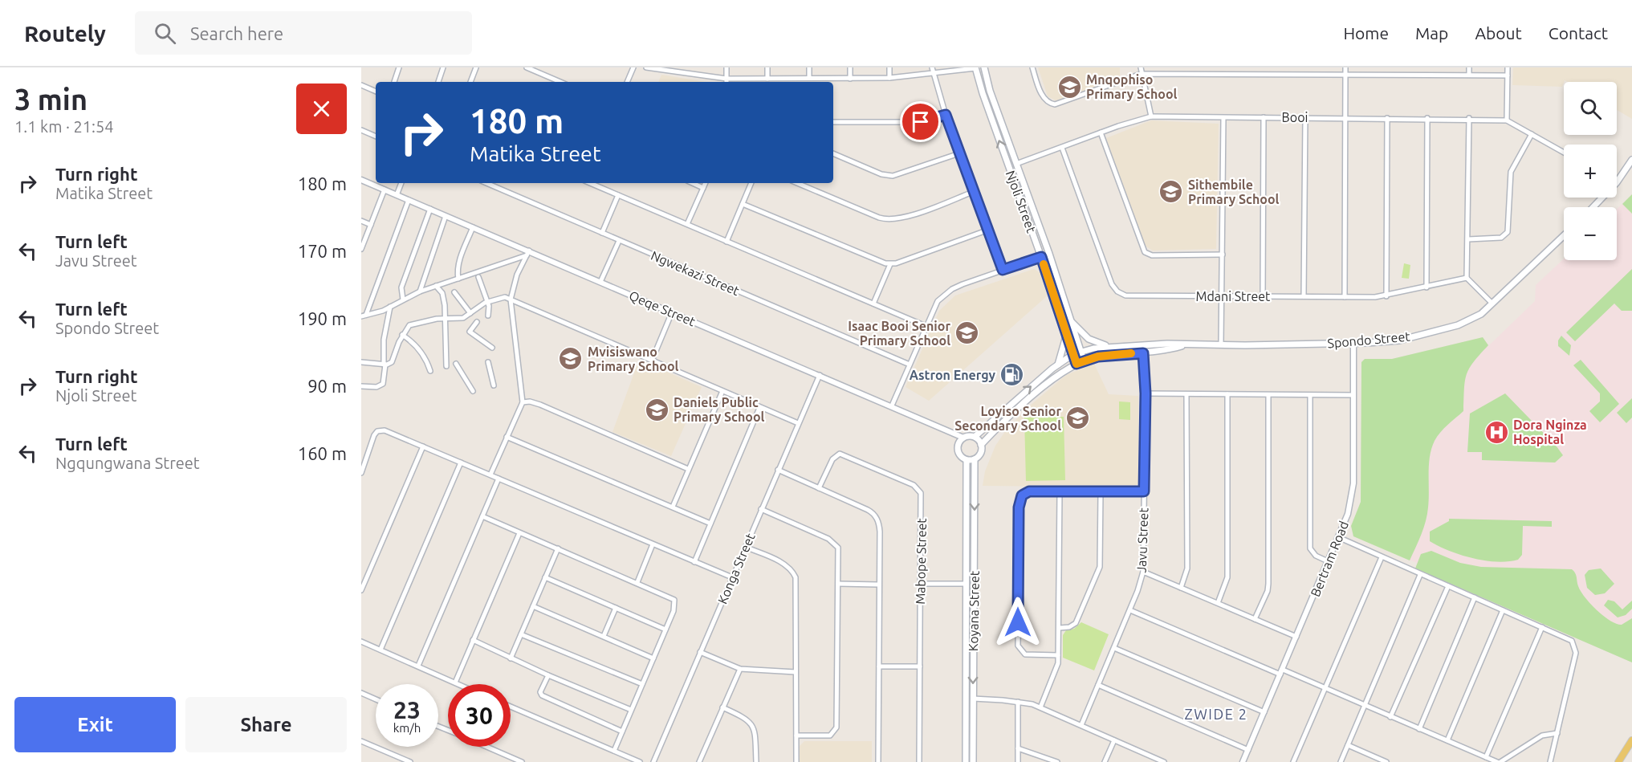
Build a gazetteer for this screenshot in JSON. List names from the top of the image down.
{
  "streets": {
    "main road": ["Njoli Street", "Spondo Street", "Koyana Street"],
    "street": [
      "Booi",
      "Ngwekazi Street",
      "Mdani Street",
      "Qeqe Street",
      "Javu Street",
      "Bertram Road",
      "Mabope Street",
      "Konga Street"
    ]
  },
  "crossings": [
    ["Booi", "Njoli Street"],
    ["Booi", "Mdani Street"],
    ["Njoli Street", "Spondo Street"],
    ["Qeqe Street", "Spondo Street"],
    ["Qeqe Street", "Konga Street"],
    ["Qeqe Street", "Koyana Street"],
    ["Spondo Street", "Javu Street"],
    ["Spondo Street", "Bertram Road"],
    ["Spondo Street", "Koyana Street"]
  ],
  "districts": ["ZWIDE 2"],
  "places": {
    "school or university": [
      "Mnqophiso Primary School",
      "Sithembile Primary School",
      "Isaac Booi Senior Primary School",
      "Mvisiswano Primary School",
      "Daniels Public Primary School",
      "Loyiso Senior Secondary School"
    ],
    "fuel station": ["Astron Energy"],
    "hospital": ["Dora Nginza Hospital"]
  },
  "page": {
    "header": "Routely",
    "search": "Search here",
    "nav": [
      "Home",
      "Map",
      "About",
      "Contact"
    ],
    "heading": ["3 min", "1.1 km · 21:54"],
    "map_buttons": ["+", "−"],
    "turn": ["180 m", "Matika Street"],
    "list": [
      {
        "name": "Turn right",
        "note": "Matika Street",
        "value": "180 m"
      },
      {
        "name": "Turn left",
        "note": "Javu Street",
        "value": "170 m"
      },
      {
        "name": "Turn left",
        "note": "Spondo Street",
        "value": "190 m"
      },
      {
        "name": "Turn right",
        "note": "Njoli Street",
        "value": "90 m"
      },
      {
        "name": "Turn left",
        "note": "Ngqungwana Street",
        "value": "160 m"
      }
    ],
    "speed": "23 km/h",
    "limit": "30",
    "buttons": ["Exit", "Share"]
  }
}
